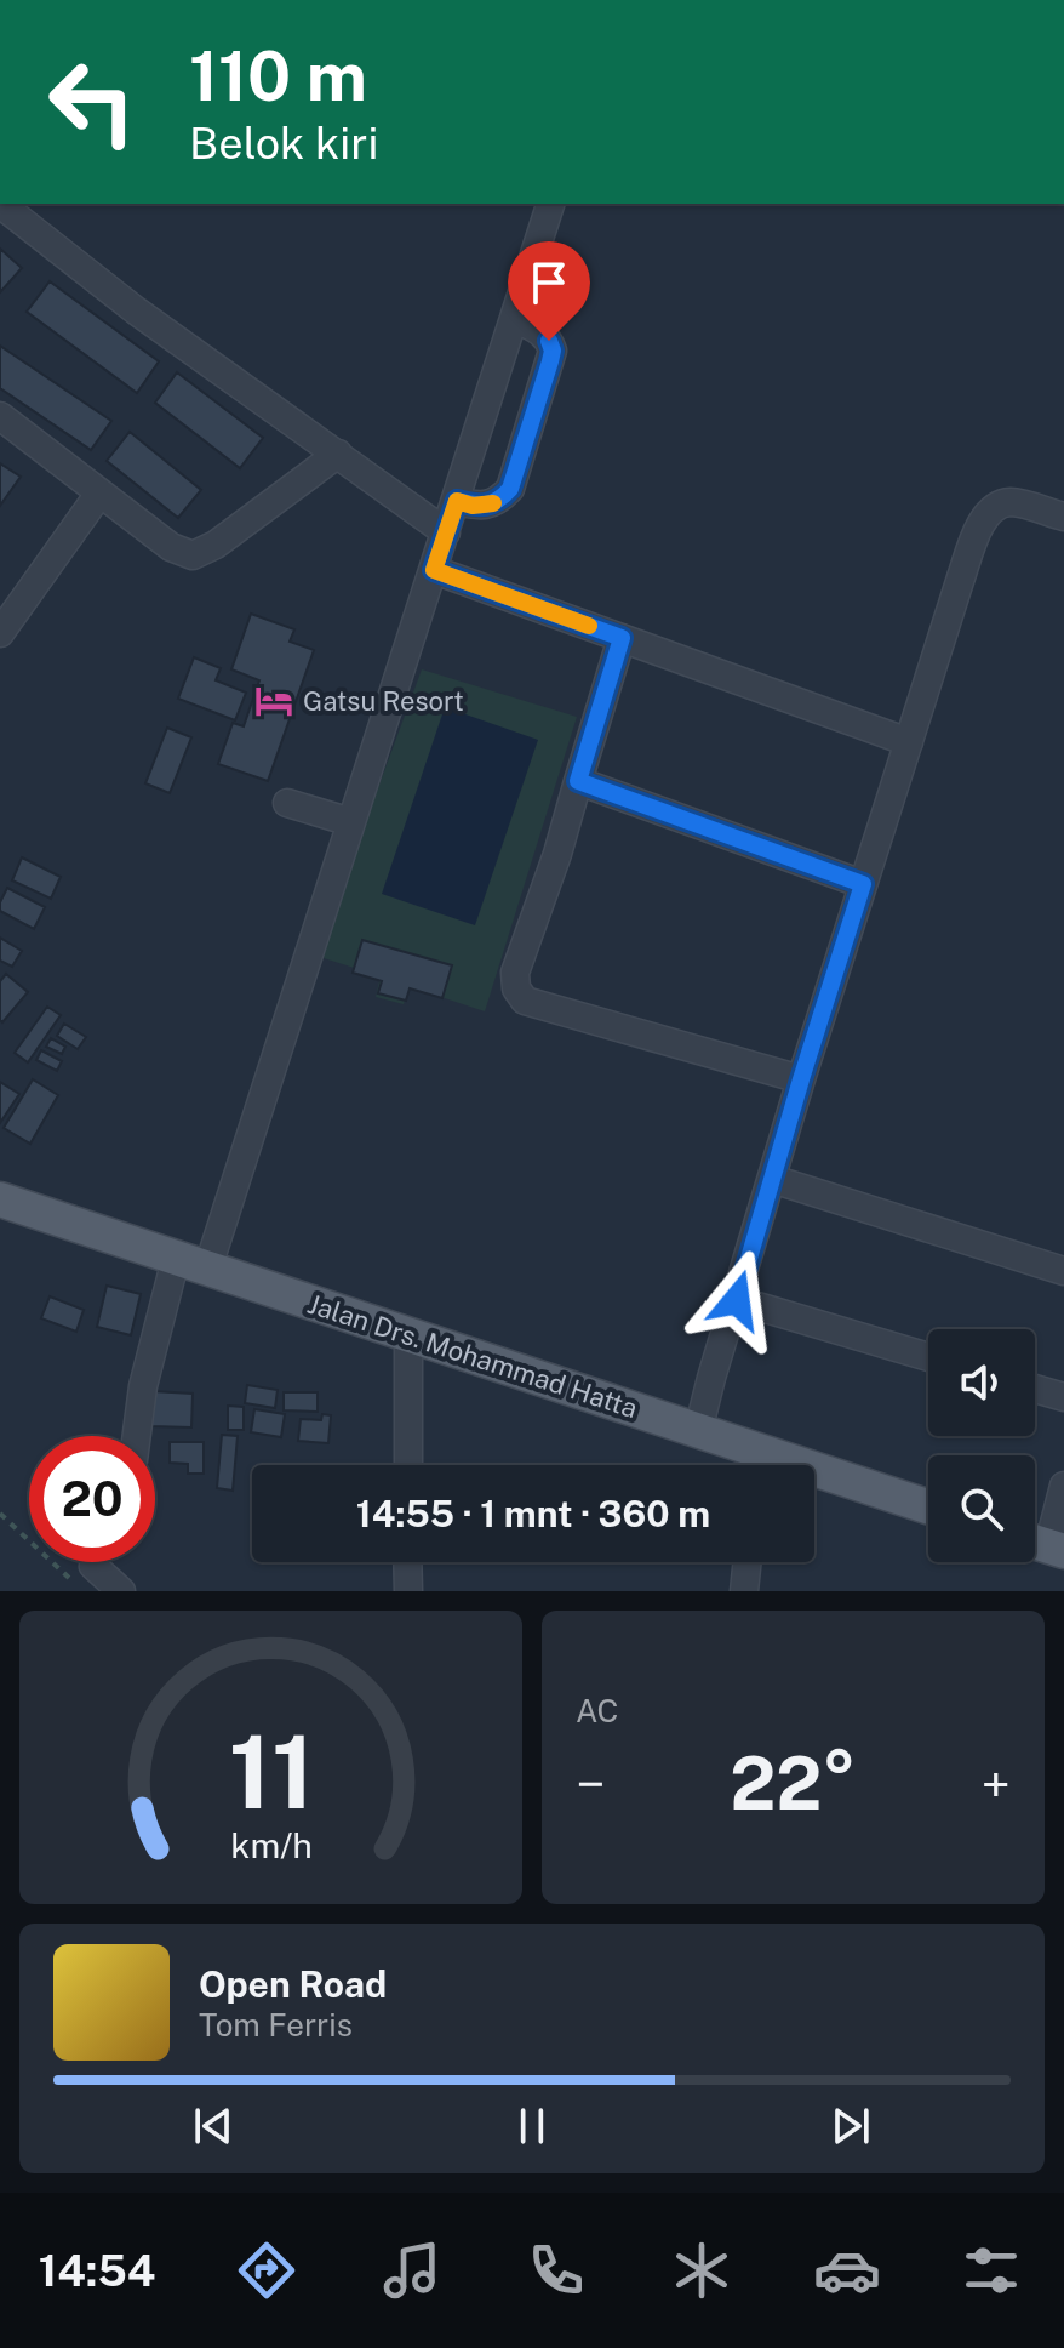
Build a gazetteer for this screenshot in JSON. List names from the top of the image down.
{
  "streets": {
    "main road": ["Jalan Drs. Mohammad Hatta"]
  },
  "places": {
    "hotel": ["Gatsu Resort"]
  },
  "page": {
    "turn": ["110 m", "Belok kiri"],
    "limit": "20",
    "trip": "14:55 · 1 mnt · 360 m",
    "tile": "AC",
    "heat": ["−", "22°", "+"],
    "song": ["Open Road", "Tom Ferris"],
    "tabs": "14:54",
    "gauge": ["11", "km/h"]
  }
}
